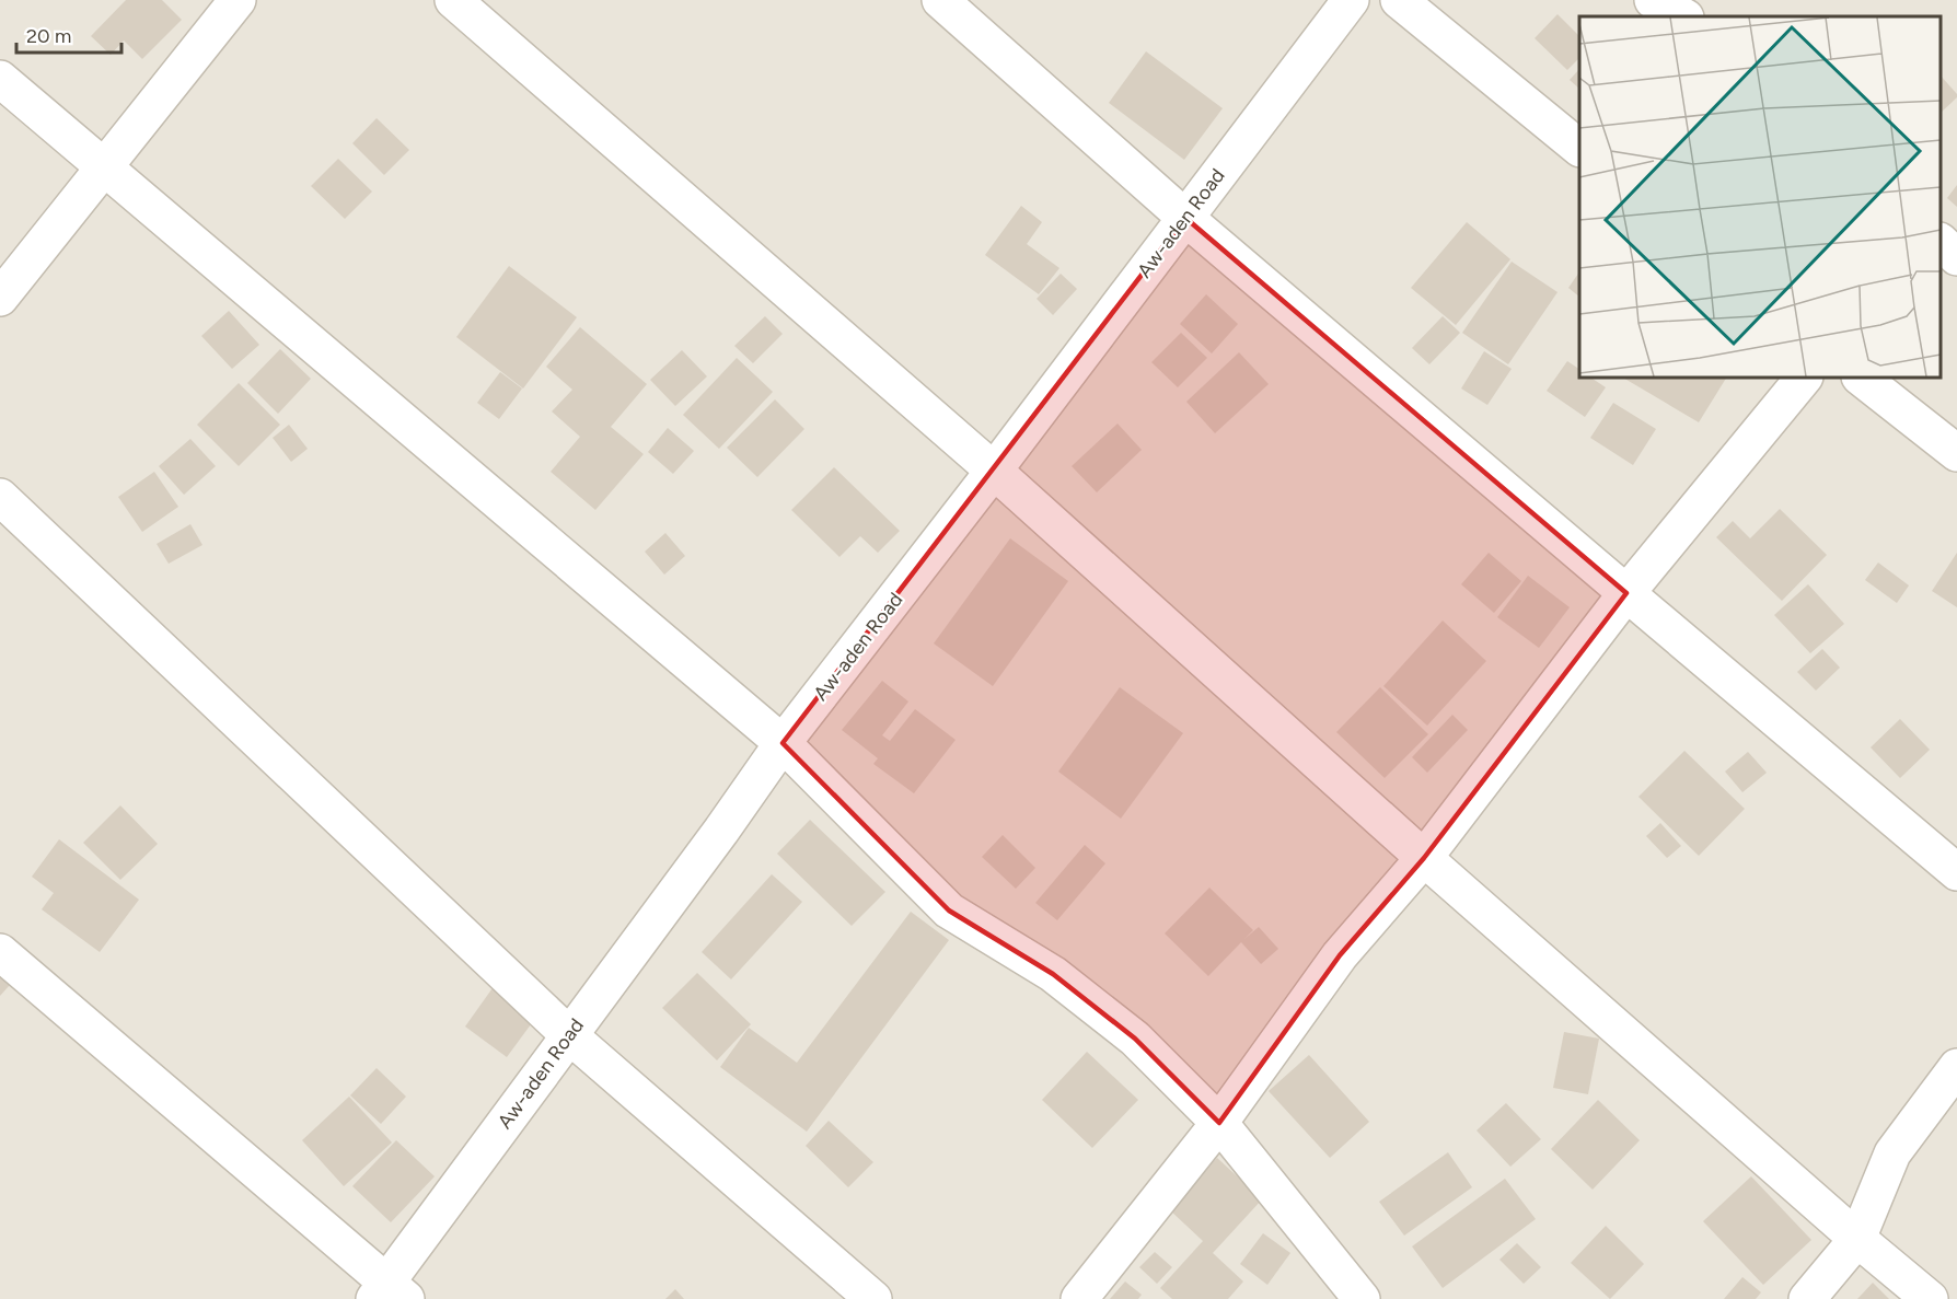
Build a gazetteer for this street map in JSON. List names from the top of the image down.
{
  "streets": {
    "street": ["Aw-aden Road"]
  },
  "scale_bar": "20 m"
}
